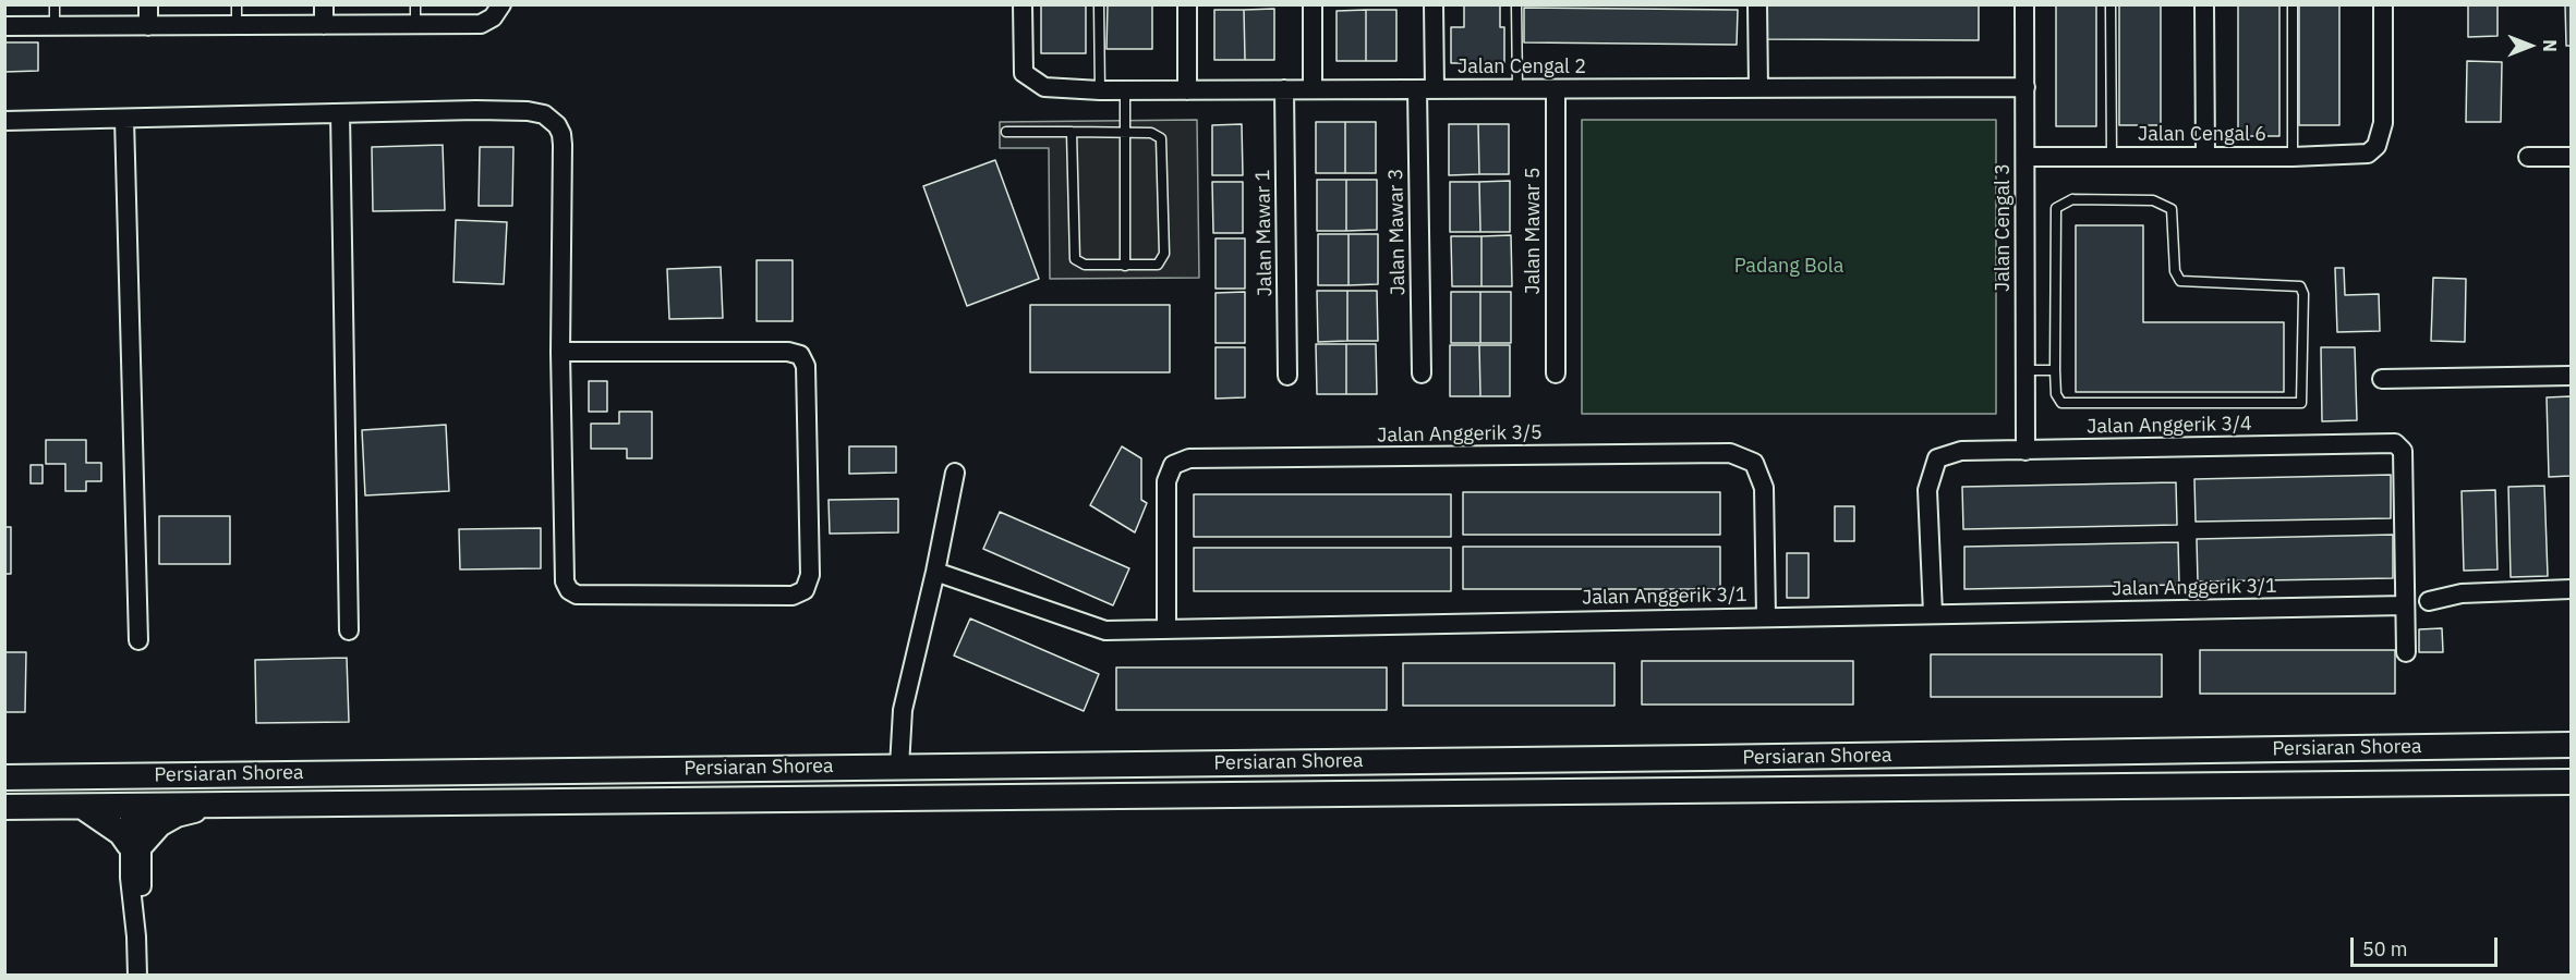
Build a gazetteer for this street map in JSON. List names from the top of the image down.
{
  "streets": {
    "main road": ["Persiaran Shorea"],
    "street": [
      "Jalan Cengal 2",
      "Jalan Cengal 6",
      "Jalan Cengal 3",
      "Jalan Mawar 5",
      "Jalan Mawar 3",
      "Jalan Mawar 1",
      "Jalan Anggerik 3/4",
      "Jalan Anggerik 3/5",
      "Jalan Anggerik 3/1"
    ]
  },
  "crossings": [
    ["Jalan Cengal 2", "Jalan Cengal 3"],
    ["Jalan Cengal 2", "Jalan Mawar 5"],
    ["Jalan Cengal 2", "Jalan Mawar 3"],
    ["Jalan Cengal 2", "Jalan Mawar 1"],
    ["Jalan Cengal 6", "Jalan Cengal 3"],
    ["Jalan Cengal 3", "Jalan Anggerik 3/4"],
    ["Jalan Anggerik 3/4", "Jalan Anggerik 3/1"],
    ["Jalan Anggerik 3/5", "Jalan Anggerik 3/1"]
  ],
  "parks": ["Padang Bola"],
  "scale_bar": "50 m",
  "north": "right"
}
